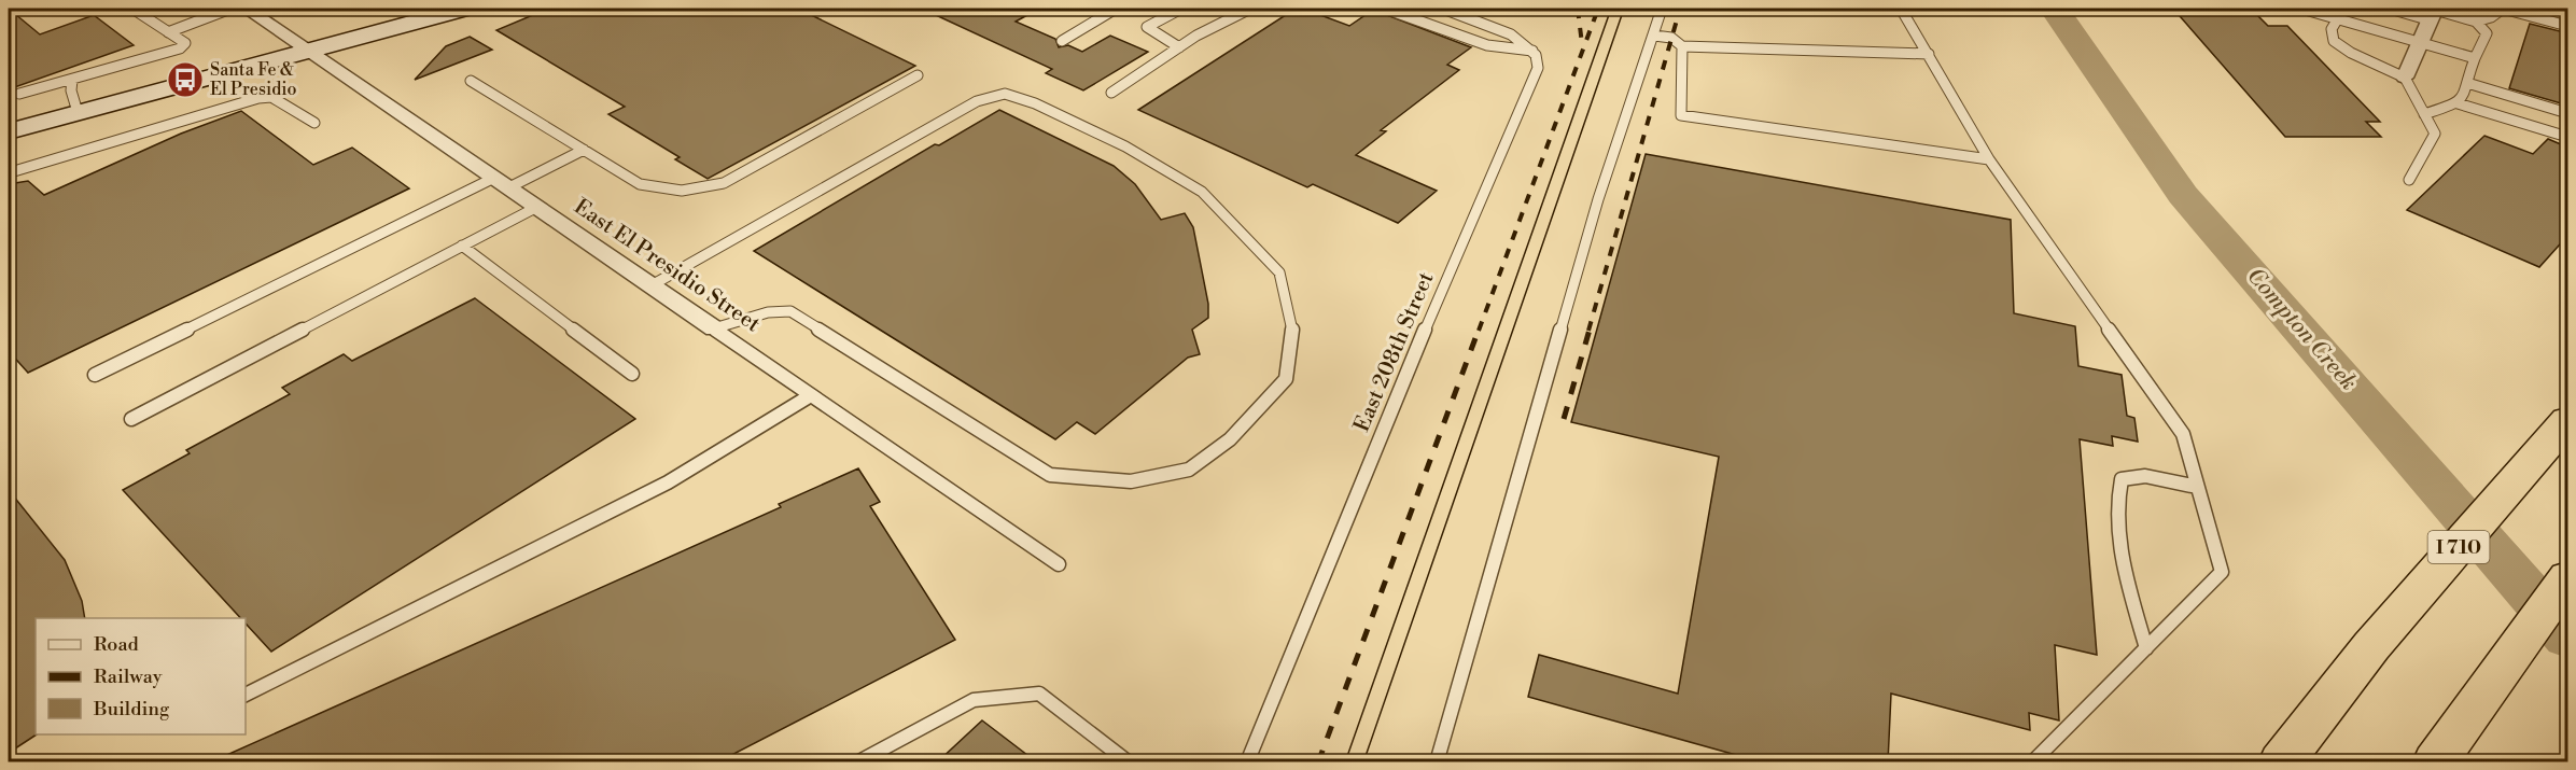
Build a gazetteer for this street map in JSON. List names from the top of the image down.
{
  "streets": {
    "highway": ["I 710"],
    "street": ["East El Presidio Street"],
    "lane": ["East 208th Street"]
  },
  "water": ["Compton Creek"],
  "places": {
    "bus stop": ["Santa Fe & El Presidio"]
  },
  "legend": ["Road", "Railway", "Building"]
}
